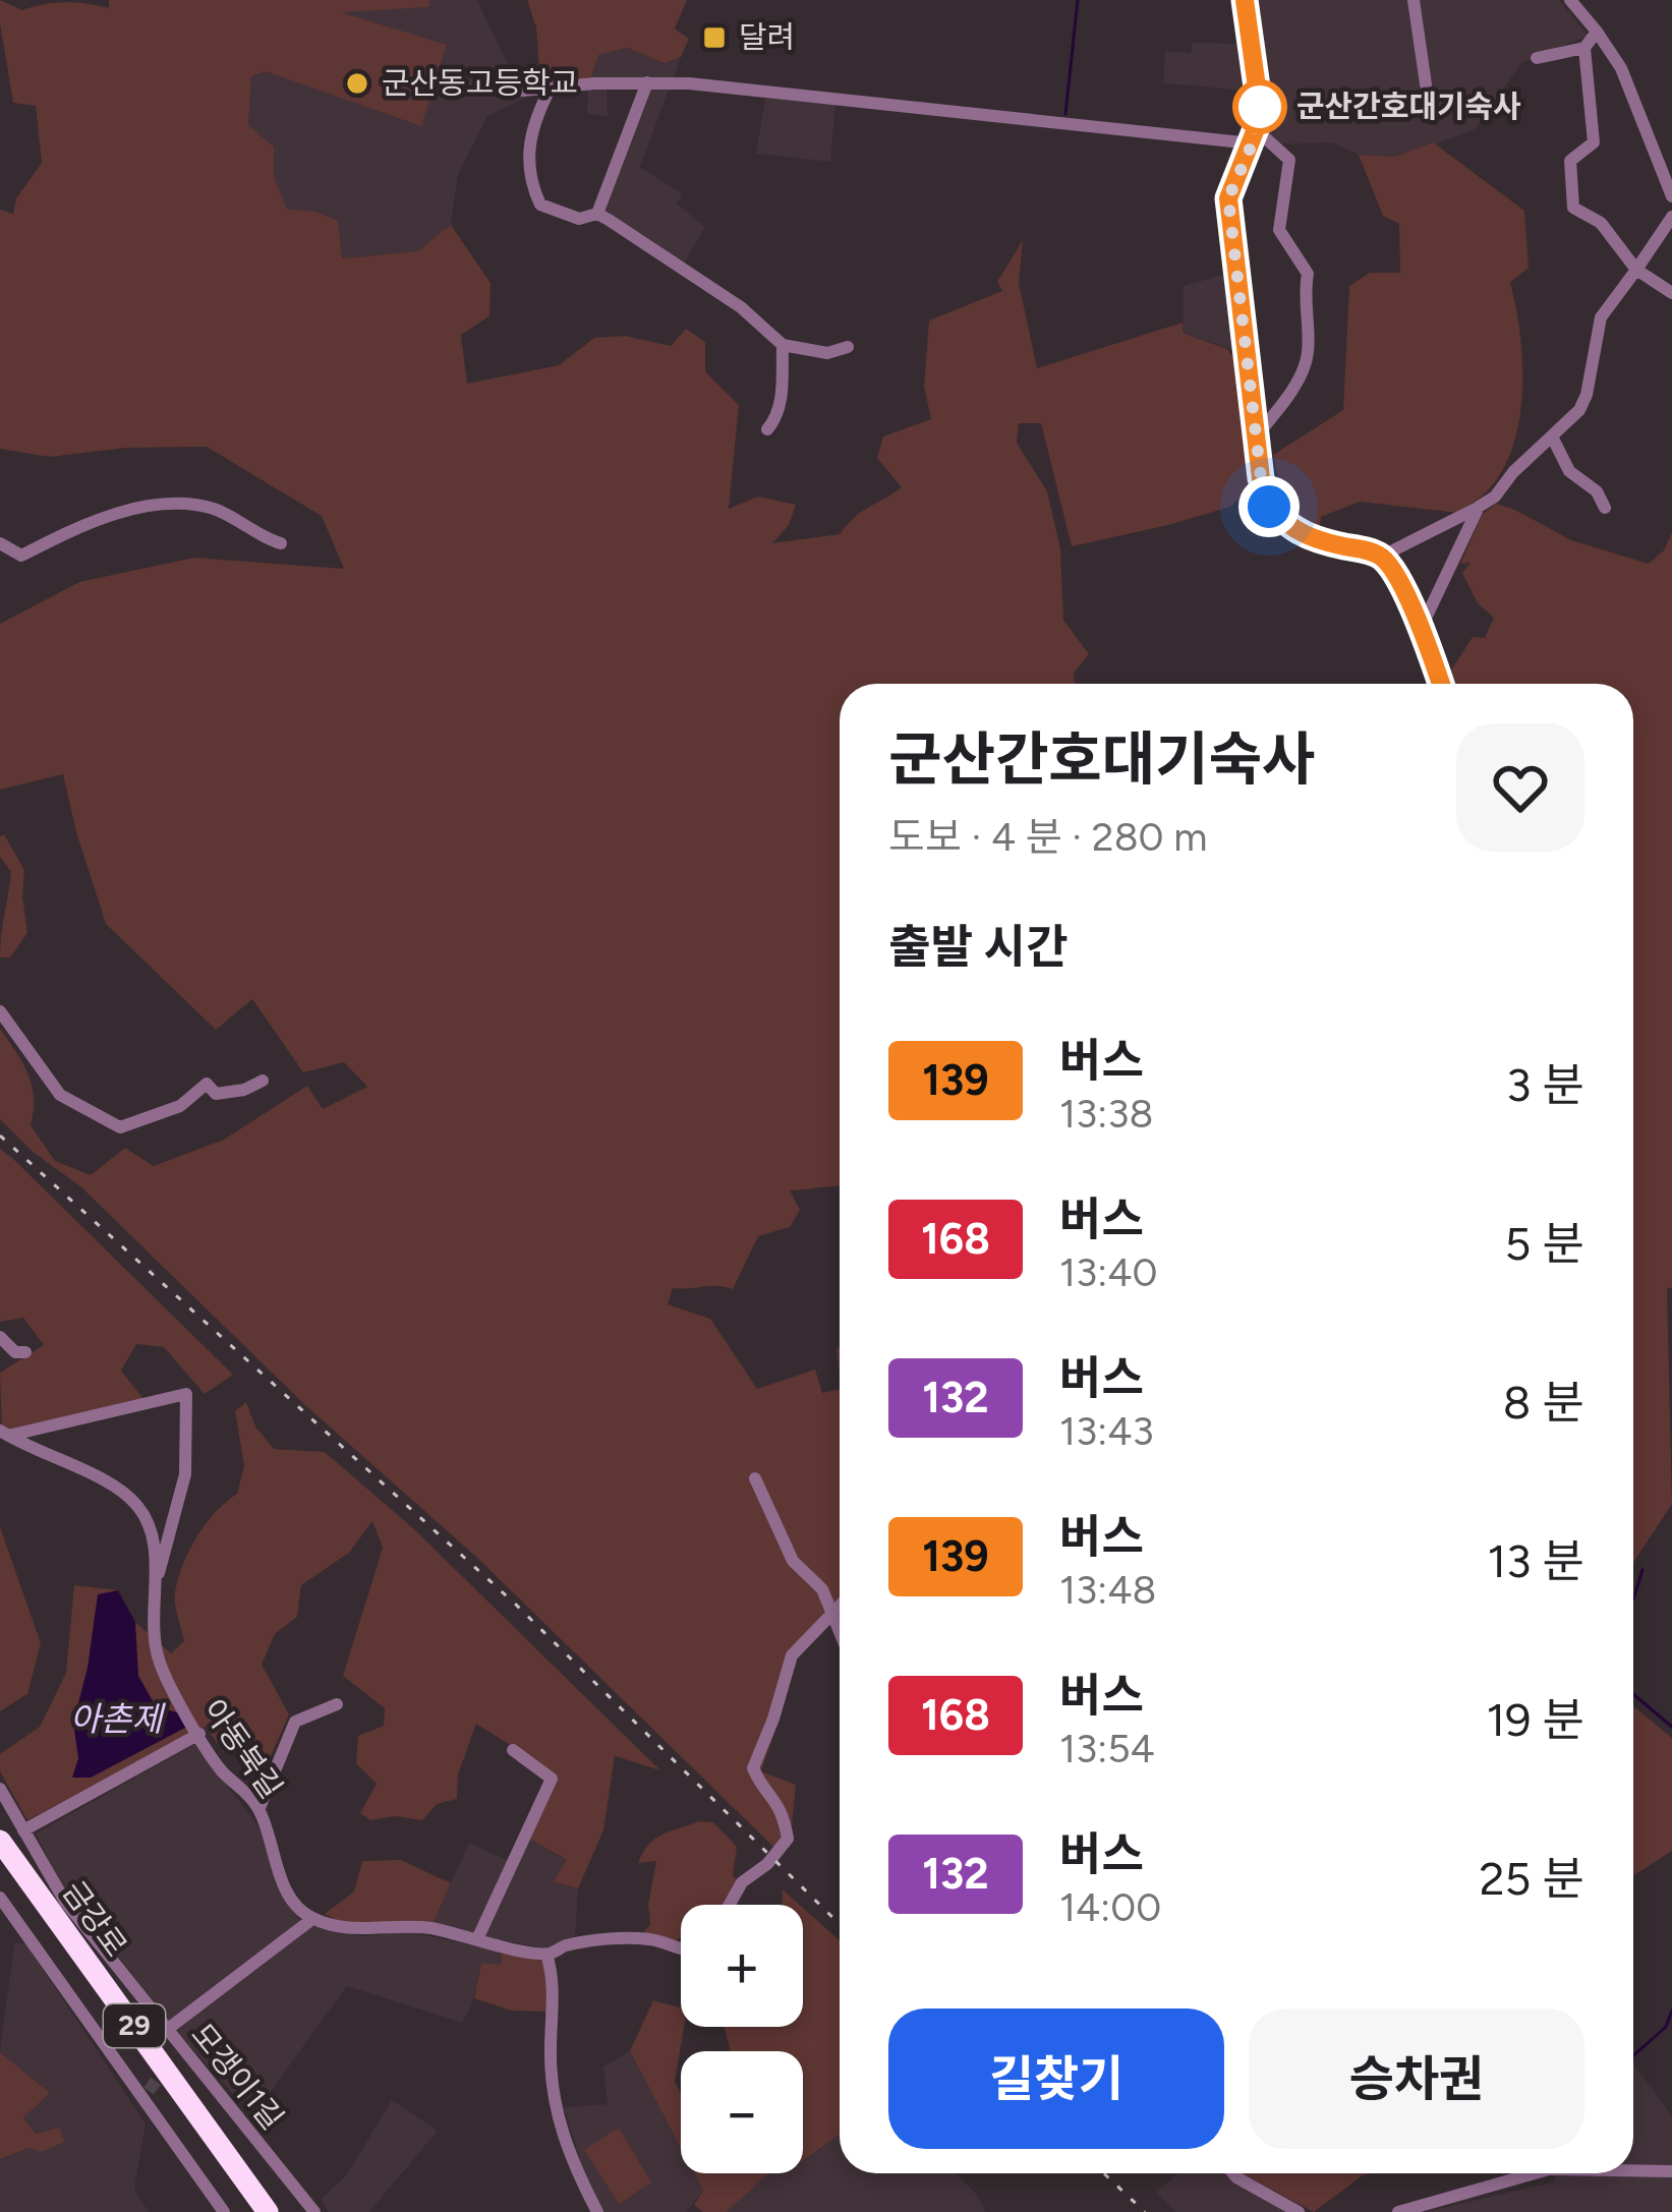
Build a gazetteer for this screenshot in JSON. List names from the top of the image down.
{
  "streets": {
    "highway": ["금강로", "29"],
    "street": ["아동북길", "모갱이1길"]
  },
  "water": ["아촌제"],
  "places": {
    "transit": ["달려"],
    "other": ["군산동고등학교", "군산간호대기숙사"]
  },
  "lines": ["bus line 139"],
  "page": {
    "heading": [
      ["군산간호대기숙사", "도보 · 4 분 · 280 m"],
      "출발 시간"
    ],
    "list": [
      {
        "mark": "139",
        "name": "버스",
        "note": "13:38",
        "value": "3 분"
      },
      {
        "mark": "168",
        "name": "버스",
        "note": "13:40",
        "value": "5 분"
      },
      {
        "mark": "132",
        "name": "버스",
        "note": "13:43",
        "value": "8 분"
      },
      {
        "mark": "139",
        "name": "버스",
        "note": "13:48",
        "value": "13 분"
      },
      {
        "mark": "168",
        "name": "버스",
        "note": "13:54",
        "value": "19 분"
      },
      {
        "mark": "132",
        "name": "버스",
        "note": "14:00",
        "value": "25 분"
      }
    ],
    "map_buttons": ["+", "−"],
    "buttons": ["길찾기", "승차권"]
  }
}
